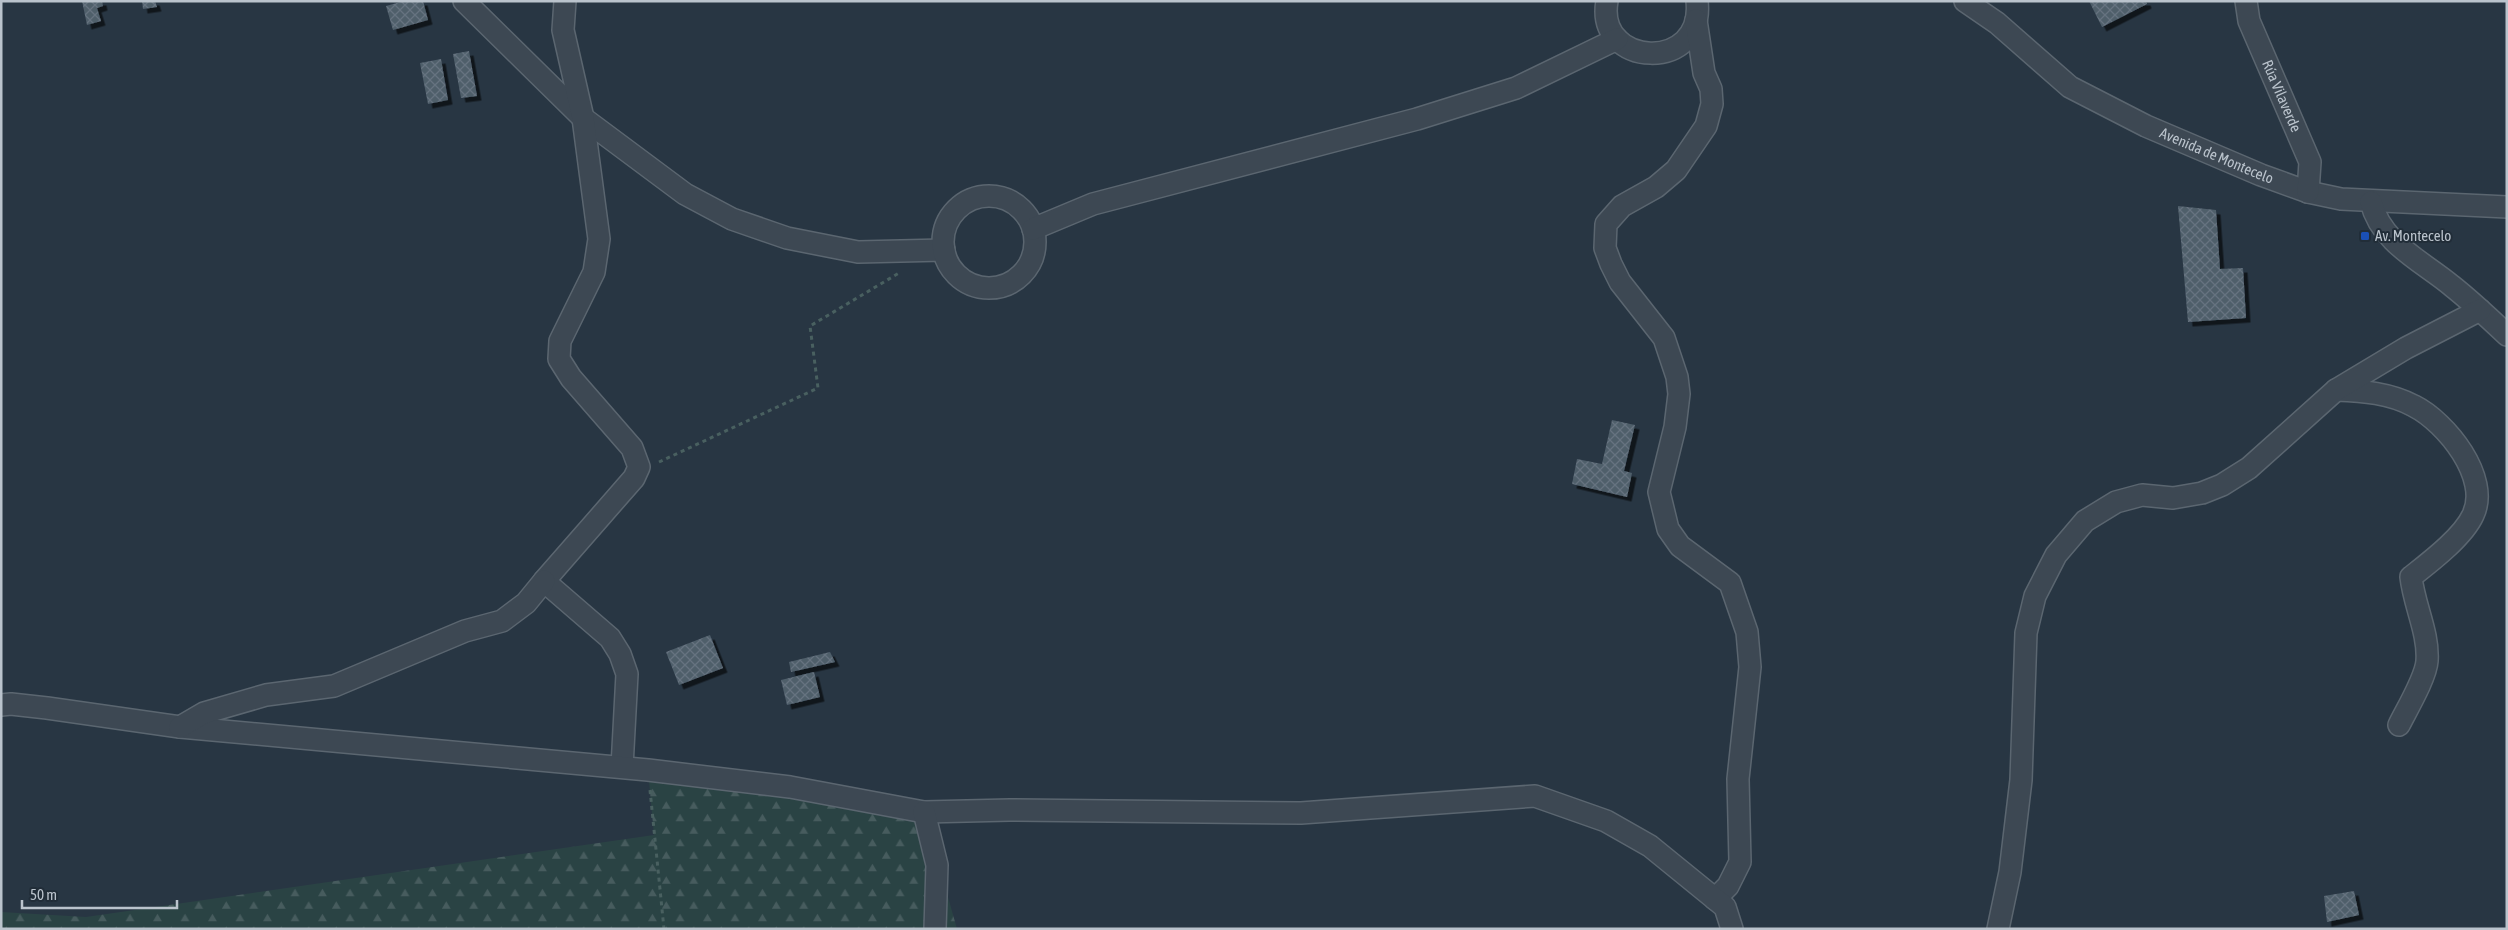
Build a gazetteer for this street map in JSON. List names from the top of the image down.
{
  "streets": {
    "street": ["Rúa Vilaverde", "Avenida de Montecelo"]
  },
  "crossings": [
    ["Rúa Vilaverde", "Avenida de Montecelo"]
  ],
  "places": {
    "transit": ["Av. Montecelo"]
  },
  "scale_bar": "50 m"
}
